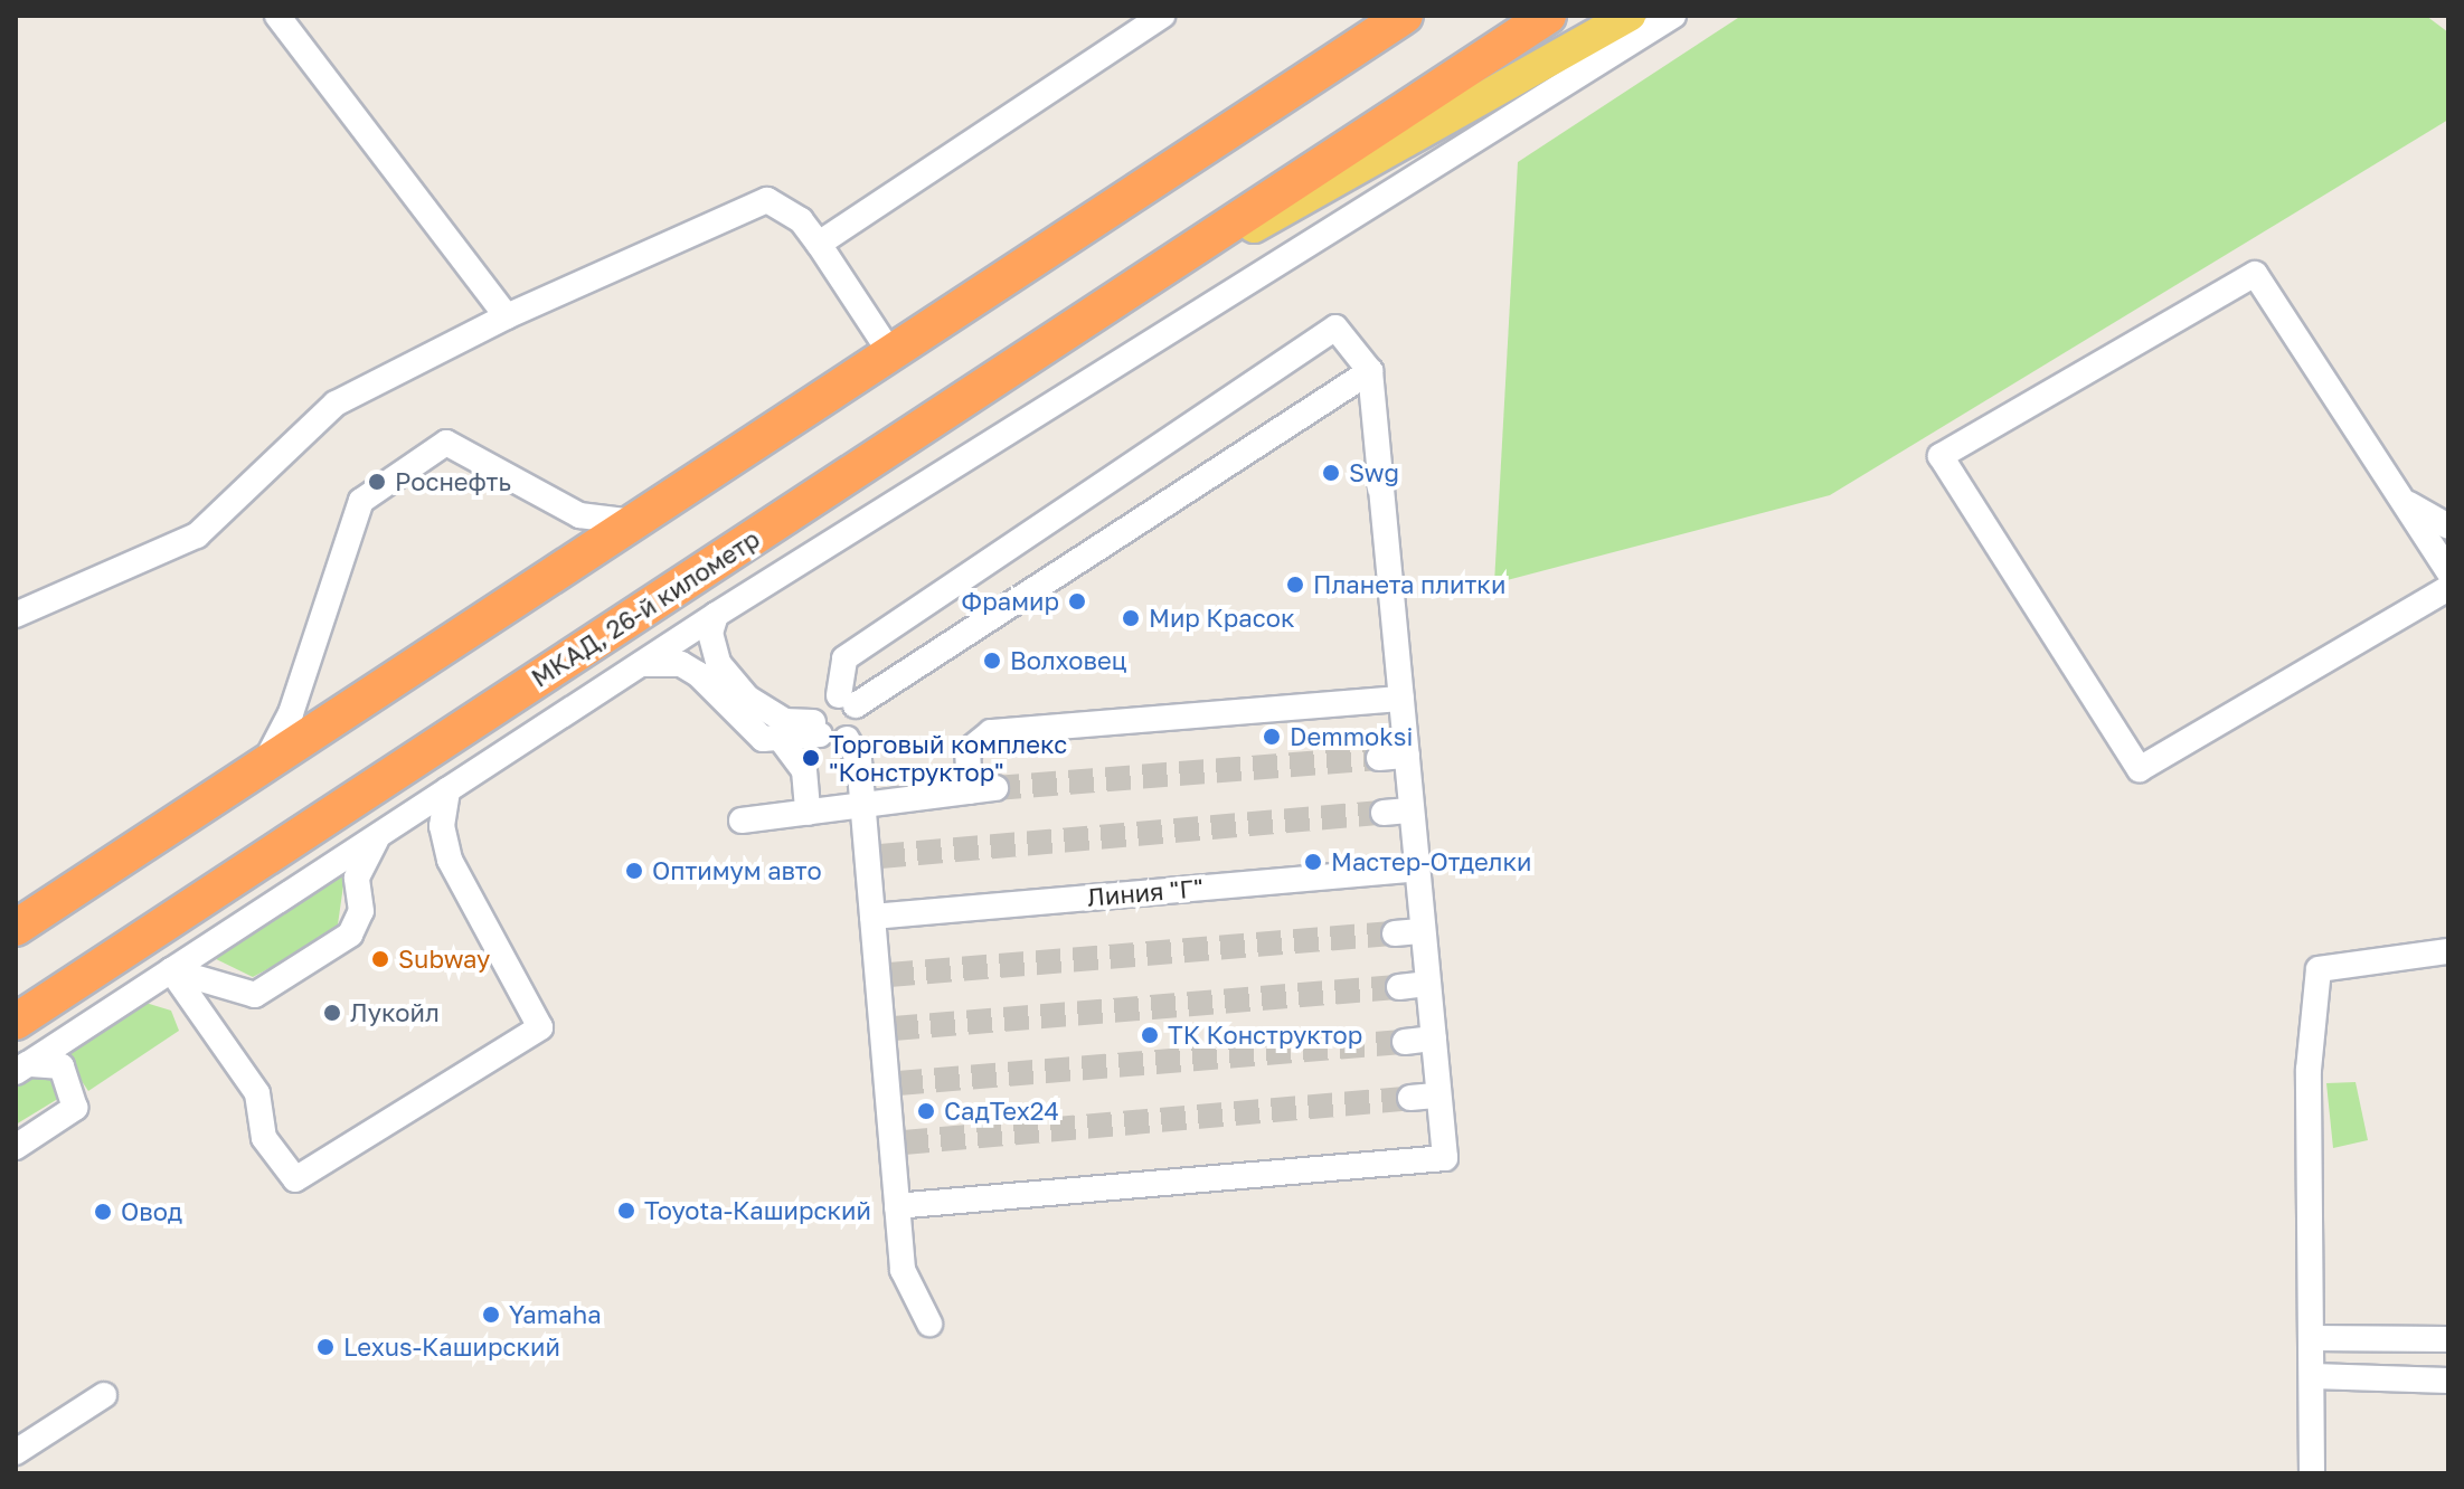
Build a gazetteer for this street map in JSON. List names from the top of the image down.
{
  "streets": {
    "highway": ["МКАД, 26-й километр"],
    "street": ["Линия \"Г\""]
  },
  "places": [
    "Swg",
    "Роснефть",
    "Планета плитки",
    "Фрамир",
    "Мир Красок",
    "Волховец",
    "Demmoksi",
    "Торговый комплекс \"Конструктор\"",
    "Мастер-Отделки",
    "Оптимум авто",
    "Subway",
    "Лукойл",
    "ТК Конструктор",
    "СадТех24",
    "Toyota-Каширский",
    "Овод",
    "Yamaha",
    "Lexus-Каширский"
  ]
}
